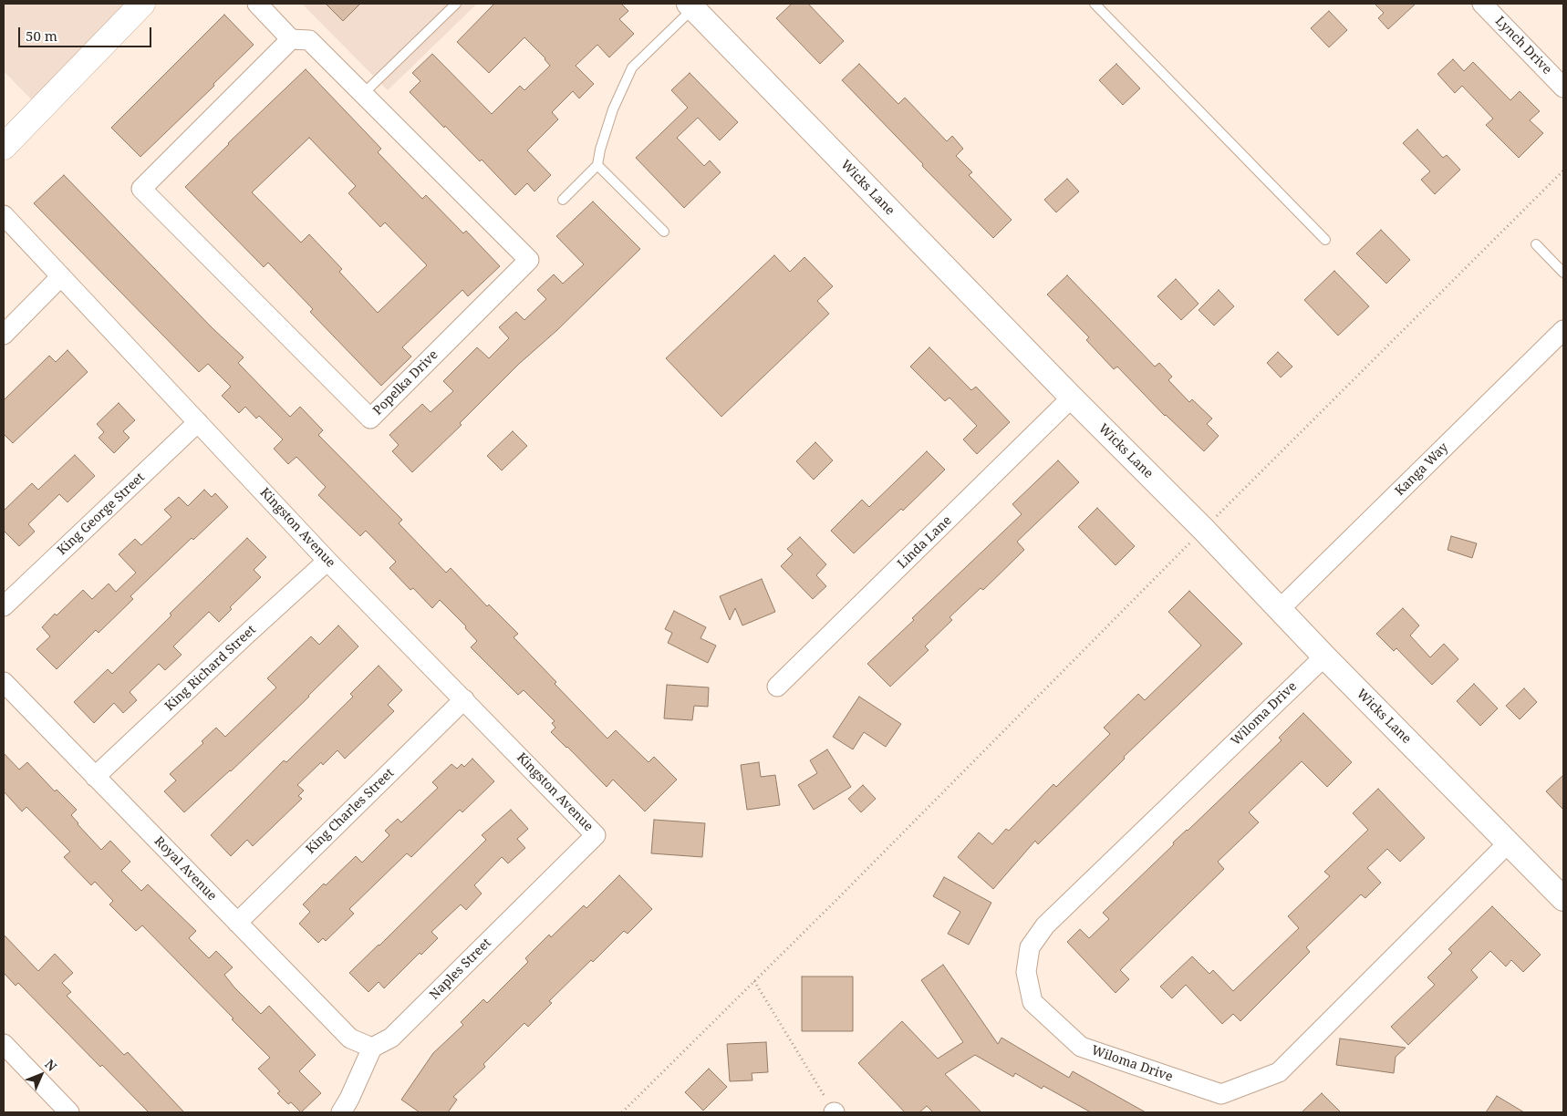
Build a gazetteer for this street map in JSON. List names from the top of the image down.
{
  "streets": {
    "street": [
      "Lynch Drive",
      "Wicks Lane",
      "Popelka Drive",
      "Kanga Way",
      "King George Street",
      "Kingston Avenue",
      "Linda Lane",
      "King Richard Street",
      "Wiloma Drive",
      "King Charles Street",
      "Royal Avenue",
      "Naples Street"
    ]
  },
  "crossings": [
    ["Wicks Lane", "Kanga Way"],
    ["Wicks Lane", "Linda Lane"],
    ["Wicks Lane", "Wiloma Drive"],
    ["King George Street", "Kingston Avenue"],
    ["Kingston Avenue", "King Richard Street"],
    ["Kingston Avenue", "King Charles Street"],
    ["Kingston Avenue", "Naples Street"],
    ["King Richard Street", "Royal Avenue"],
    ["King Charles Street", "Royal Avenue"],
    ["Royal Avenue", "Naples Street"]
  ],
  "scale_bar": "50 m",
  "north": "top right"
}
